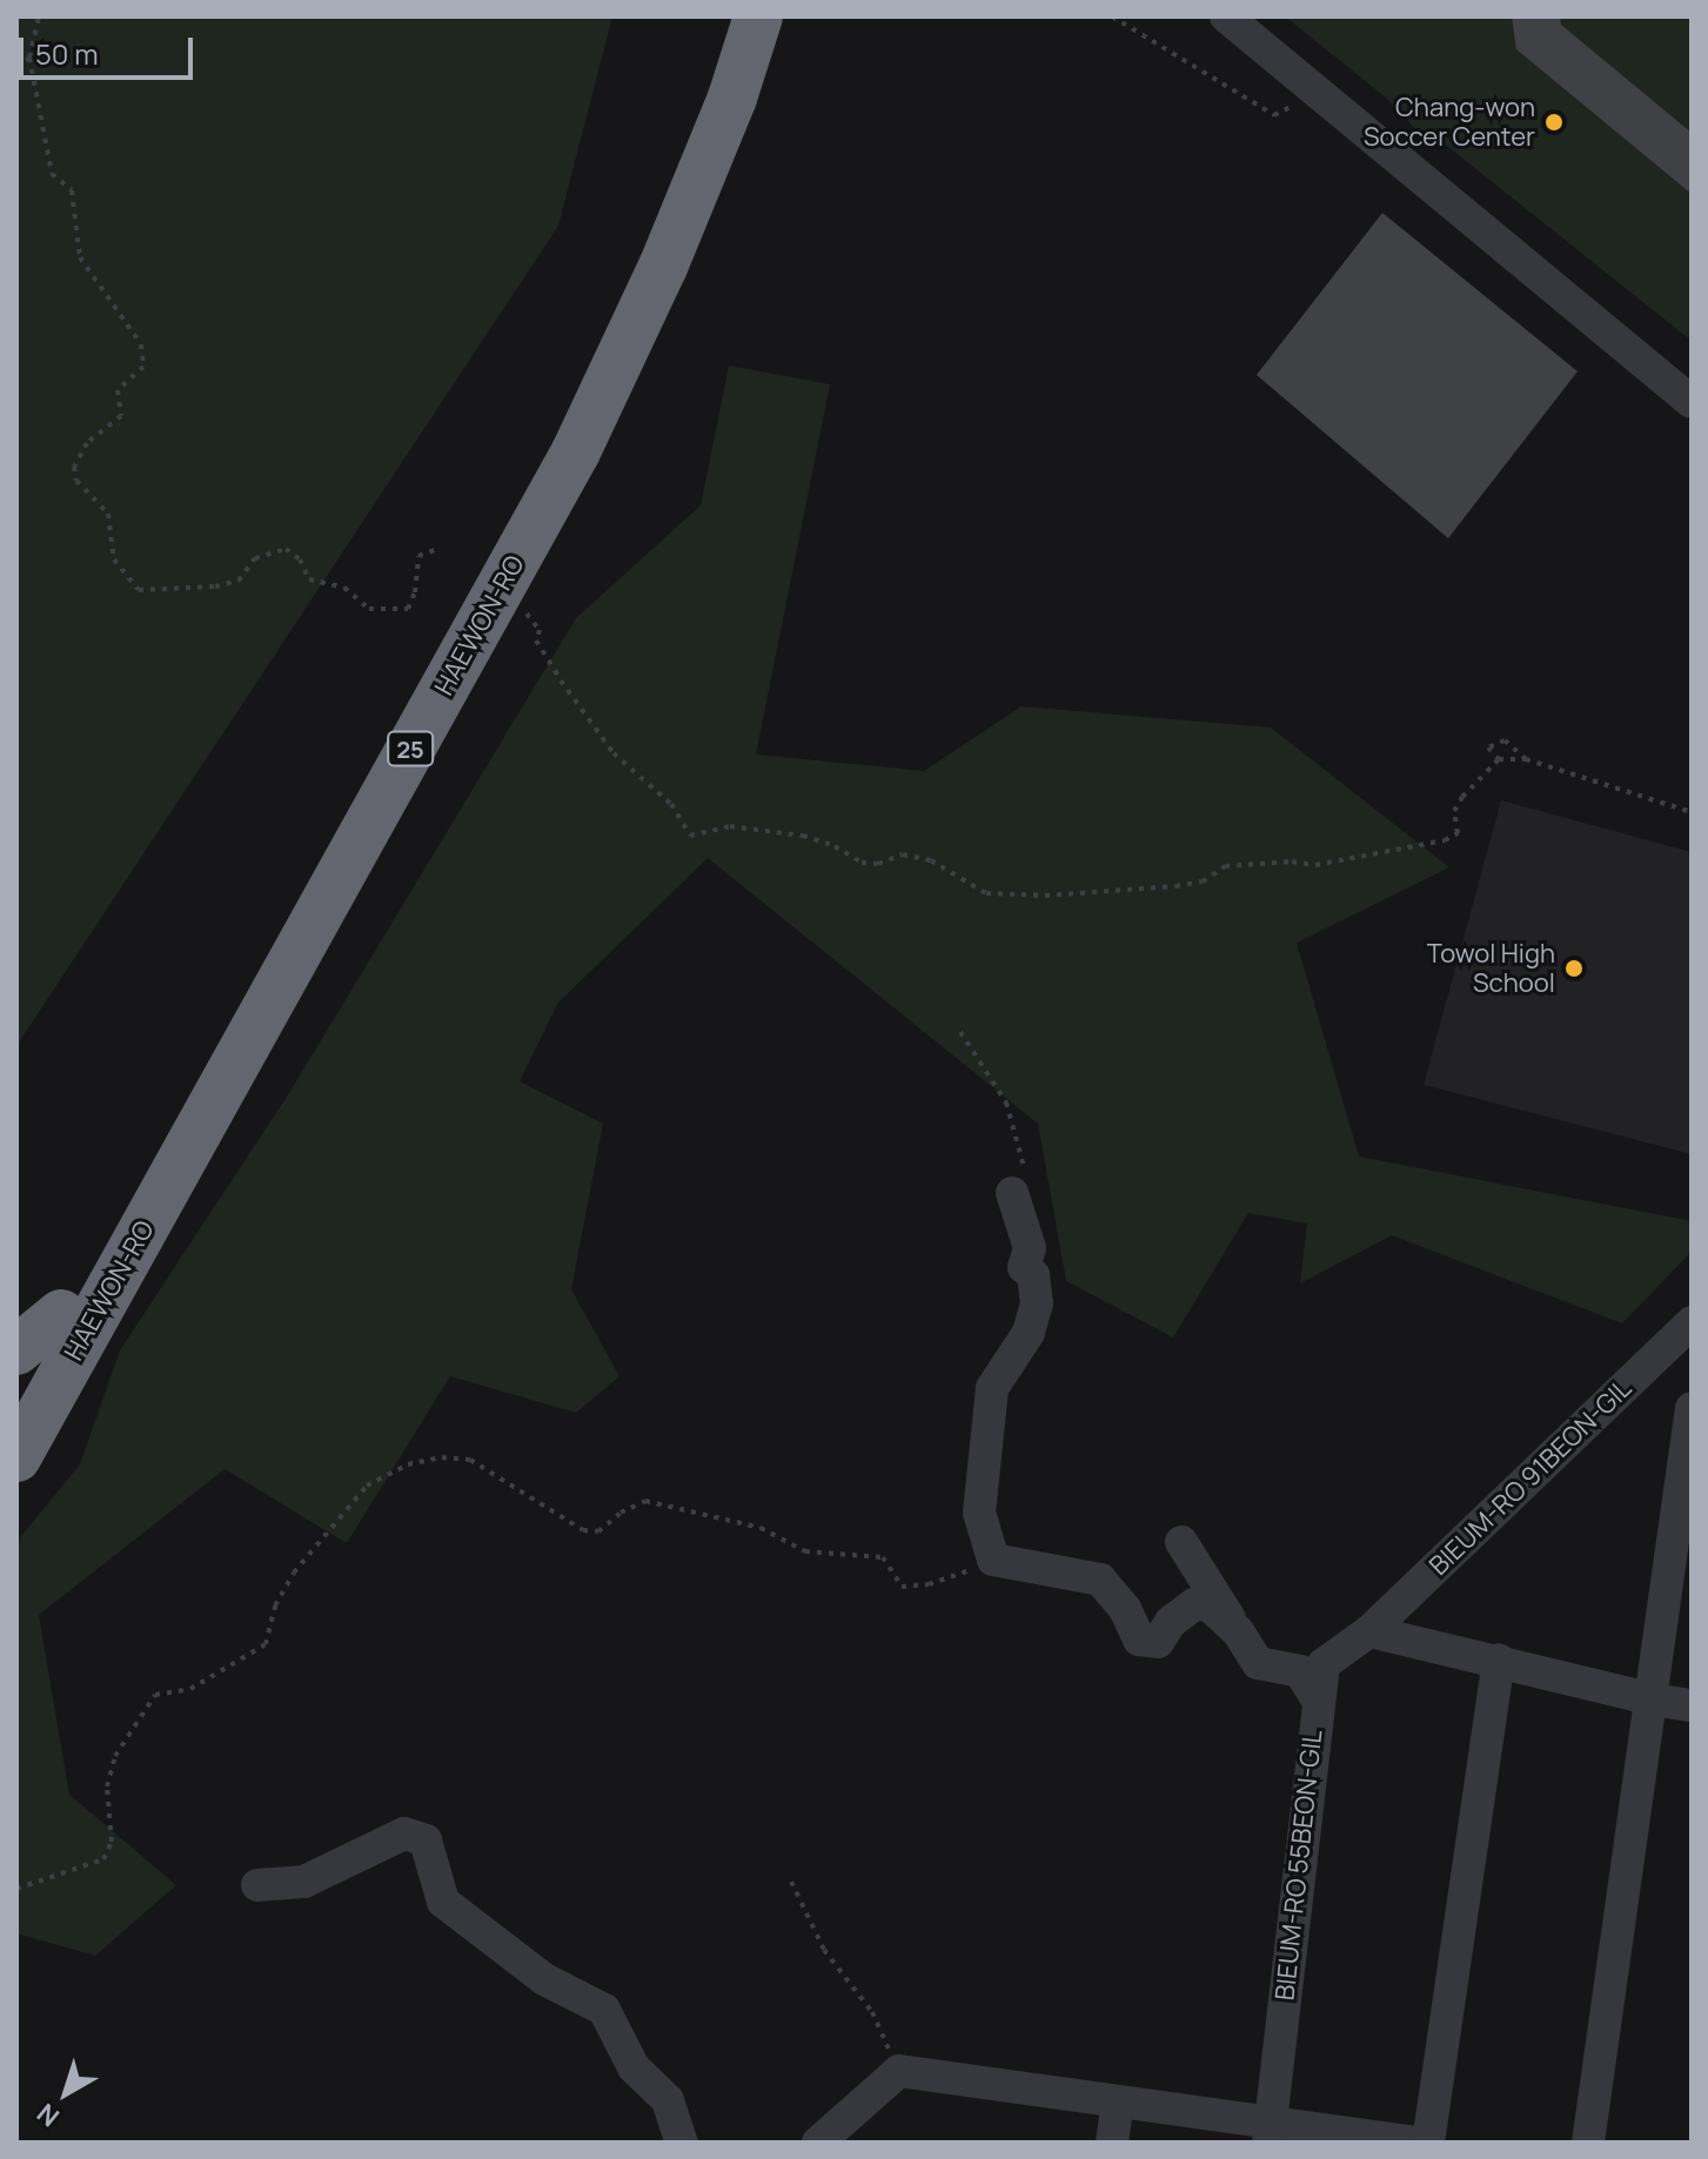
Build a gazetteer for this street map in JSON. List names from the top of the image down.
{
  "streets": {
    "highway": ["HAEWON-RO", "25"],
    "street": ["BIEUM-RO 91BEON-GIL", "BIEUM-RO 55BEON-GIL"]
  },
  "crossings": [
    ["BIEUM-RO 91BEON-GIL", "BIEUM-RO 55BEON-GIL"]
  ],
  "places": ["Chang-won Soccer Center", "Towol High School"],
  "scale_bar": "50 m",
  "north": "bottom left"
}
